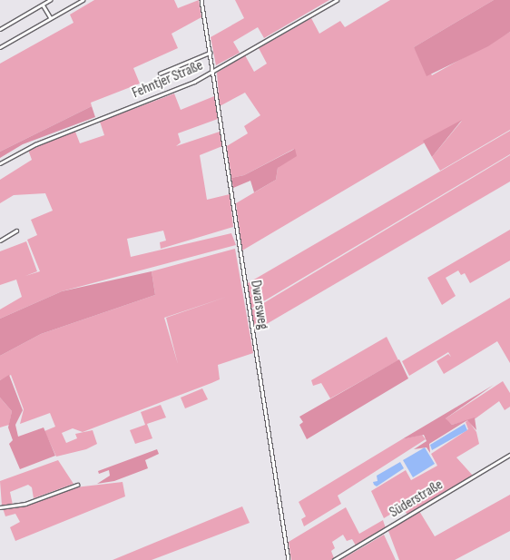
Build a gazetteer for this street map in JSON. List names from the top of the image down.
{
  "streets": {
    "street": ["Fehntjer Straße", "Dwarsweg", "Süderstraße"]
  },
  "crossings": [
    ["Fehntjer Straße", "Dwarsweg"]
  ]
}
